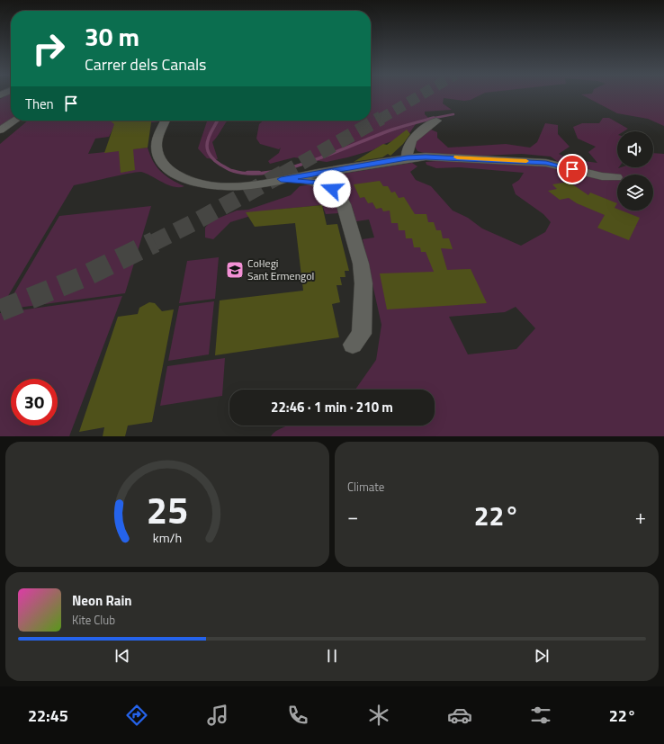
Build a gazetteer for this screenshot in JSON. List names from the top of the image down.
{
  "places": {
    "school or university": ["Col·legi Sant Ermengol"]
  },
  "page": {
    "turn": ["30 m", "Carrer dels Canals"],
    "then": "Then",
    "limit": "30",
    "trip": "22:46 · 1 min · 210 m",
    "tile": "Climate",
    "heat": ["−", "22°", "+"],
    "song": ["Neon Rain", "Kite Club"],
    "tabs": ["22:45", "22°"],
    "gauge": ["25", "km/h"]
  }
}
